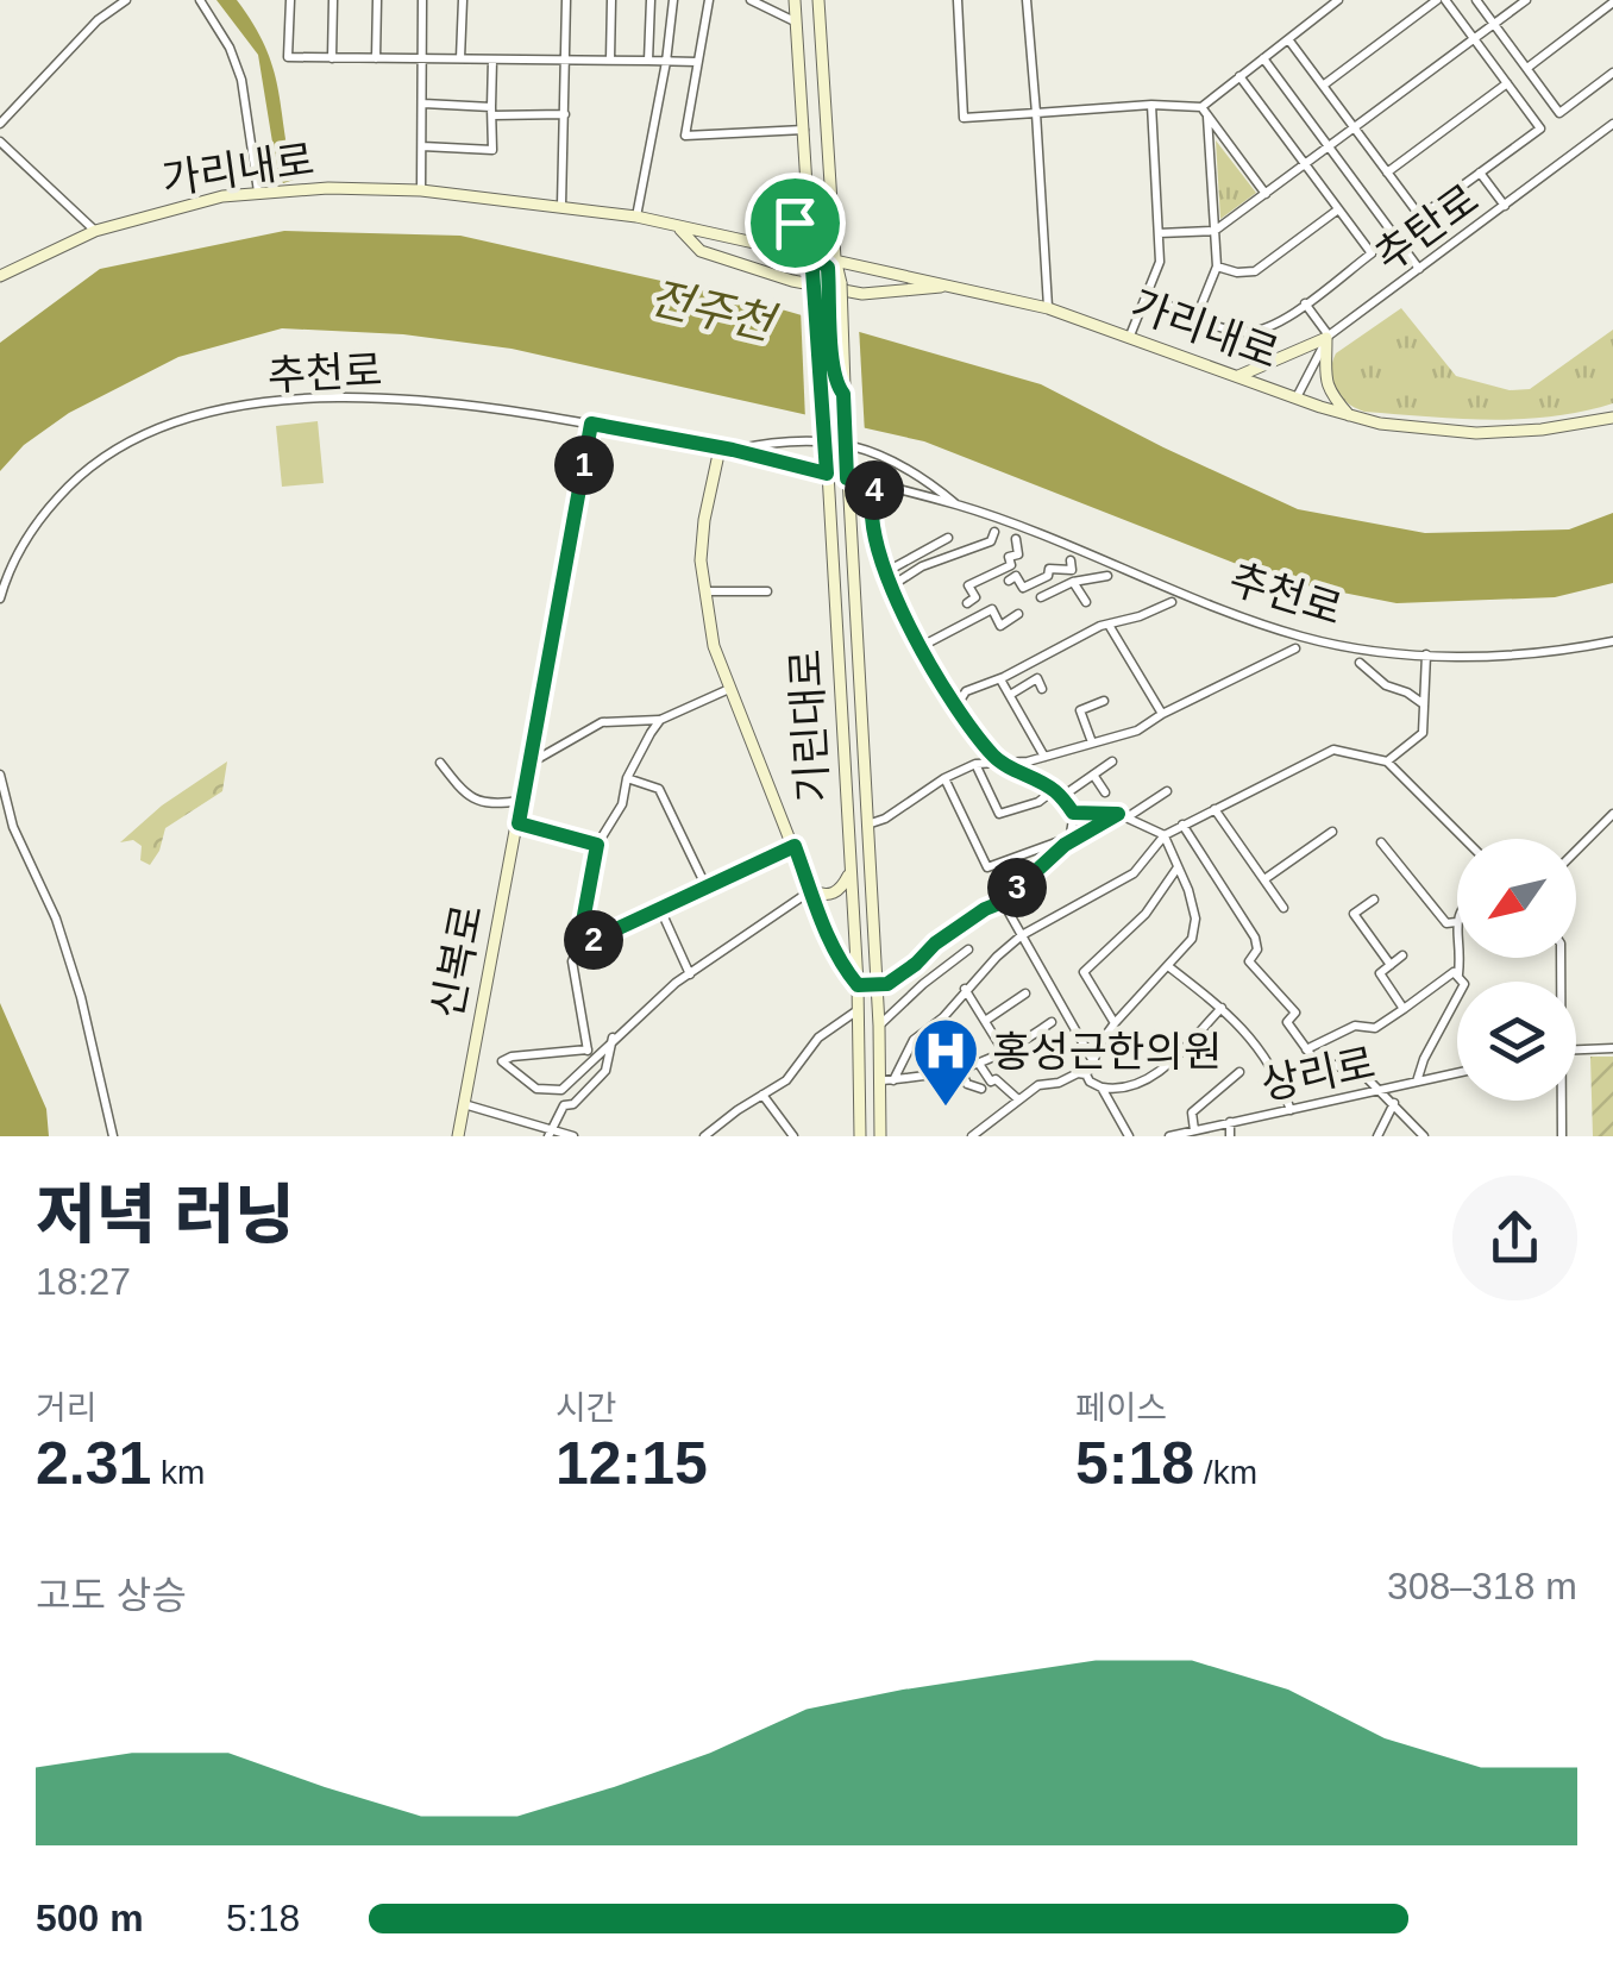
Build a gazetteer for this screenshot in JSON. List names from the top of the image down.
{
  "streets": {
    "street": [
      "가리내로",
      "추탄로",
      "추천로",
      "기린대로",
      "신복로",
      "상리로"
    ]
  },
  "crossings": [
    ["가리내로", "추탄로"],
    ["가리내로", "기린대로"],
    ["추천로", "기린대로"],
    ["추천로", "신복로"]
  ],
  "water": ["전주천"],
  "places": {
    "hospital": ["홍성근한의원"]
  },
  "north": "bottom left",
  "page": {
    "pins": [
      "1",
      "4",
      "3",
      "2"
    ],
    "heading": ["저녁 러닝", "18:27"],
    "stats": [
      ["거리", "2.31 km"],
      ["시간", "12:15"],
      ["페이스", "5:18 /km"]
    ],
    "chart": ["고도 상승", "308–318 m"],
    "list": [
      {
        "name": "500 m",
        "note": "5:18"
      }
    ]
  }
}
